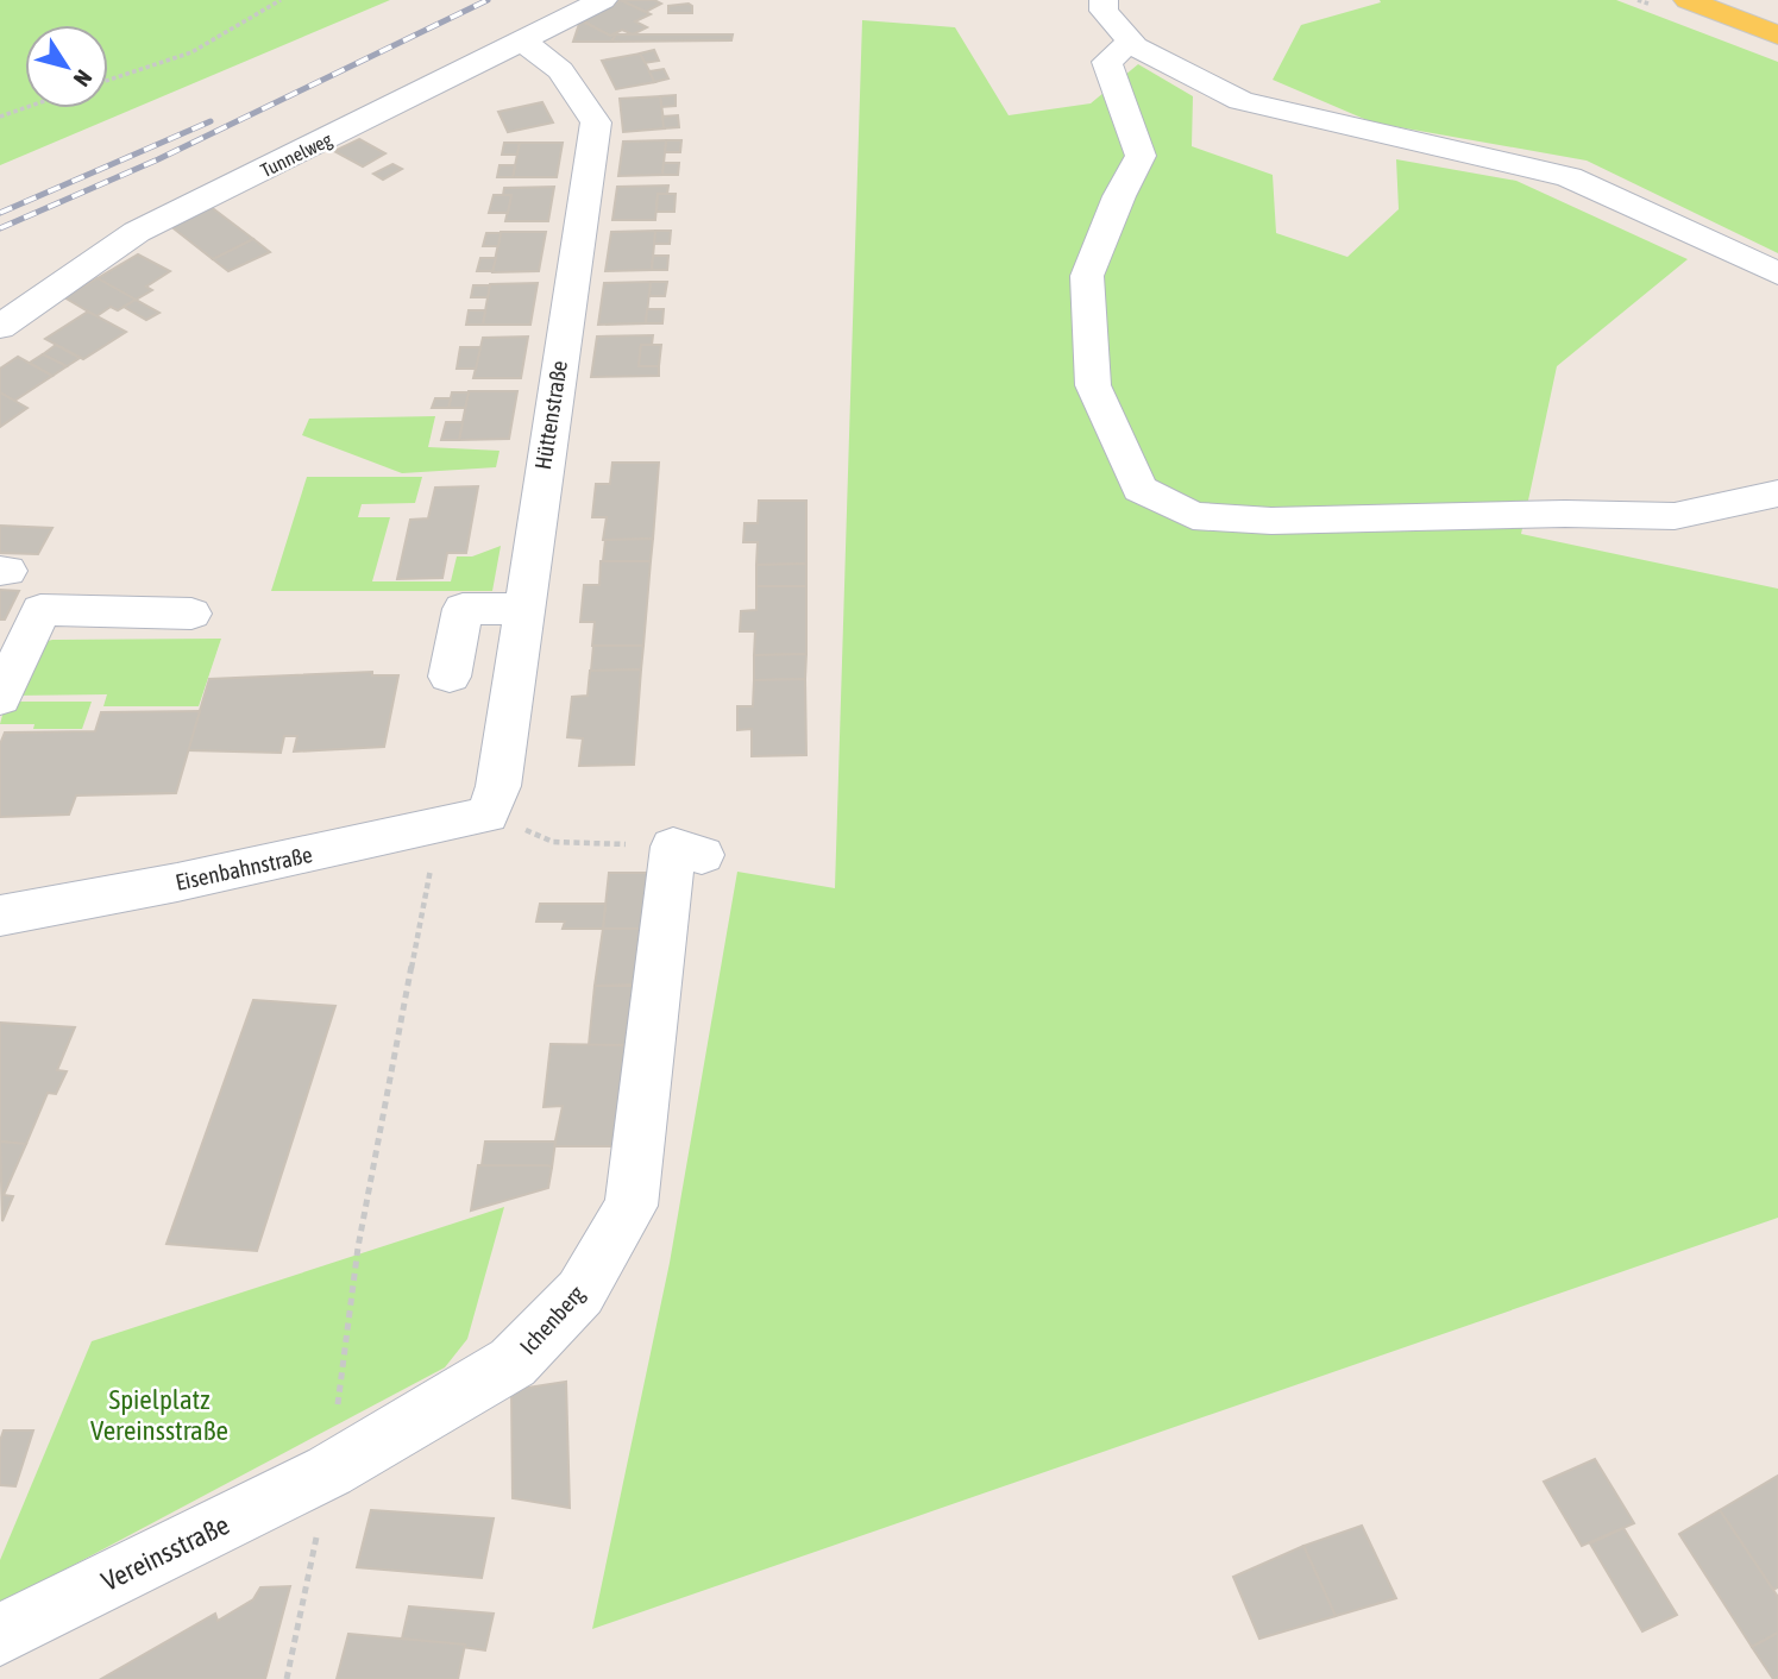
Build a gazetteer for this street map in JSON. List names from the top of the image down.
{
  "streets": {
    "street": [
      "Tunnelweg",
      "Hüttenstraße",
      "Eisenbahnstraße",
      "Ichenberg",
      "Vereinsstraße"
    ]
  },
  "crossings": [
    ["Tunnelweg", "Hüttenstraße"],
    ["Hüttenstraße", "Eisenbahnstraße"],
    ["Ichenberg", "Vereinsstraße"]
  ],
  "parks": ["Spielplatz Vereinsstraße"],
  "north": "bottom right"
}
